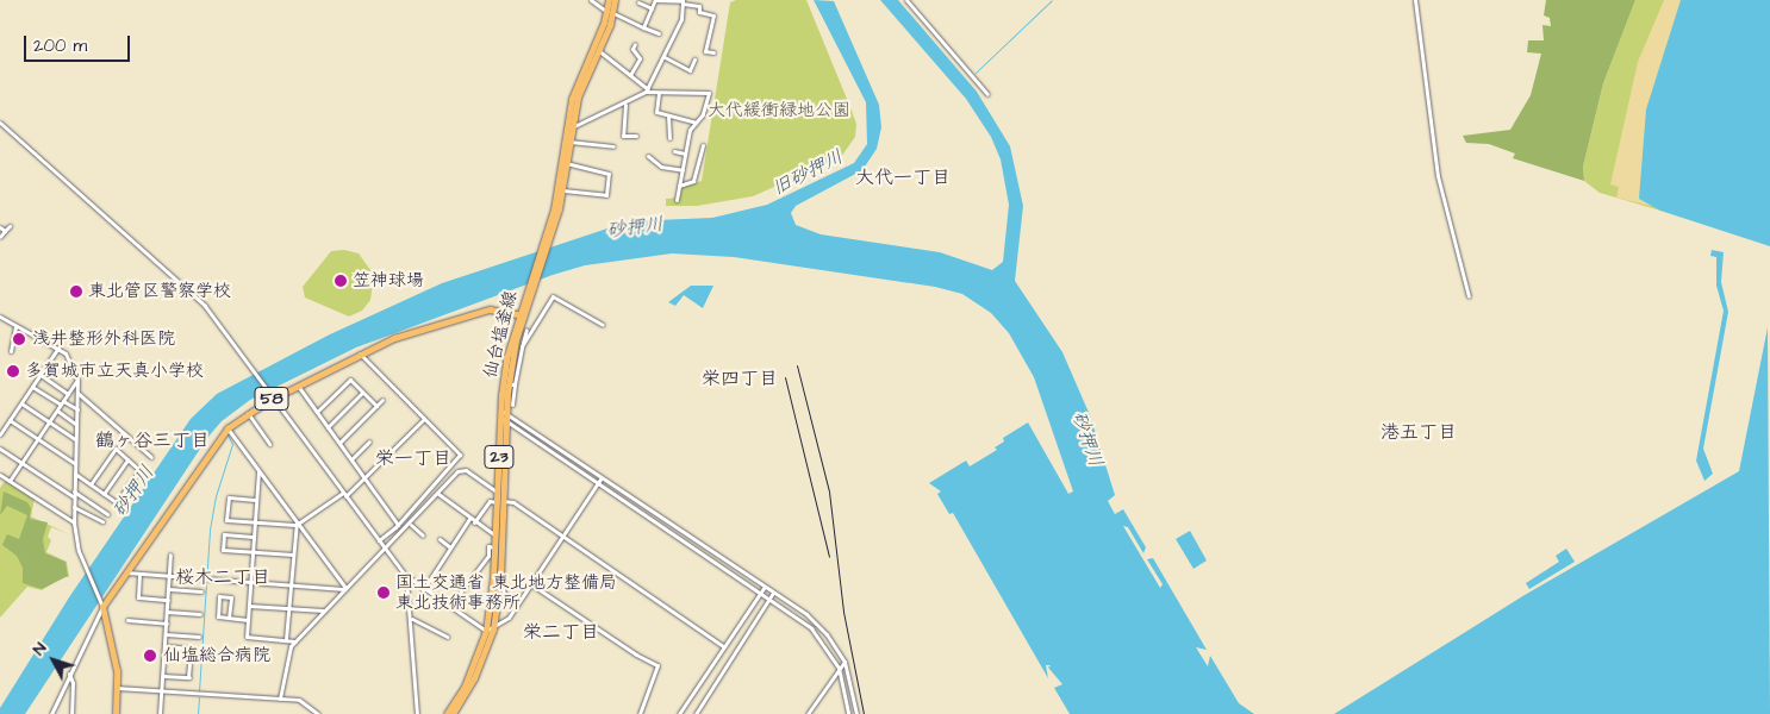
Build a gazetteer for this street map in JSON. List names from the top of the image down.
{
  "streets": {
    "main road": ["仙台塩釜線", "58", "23"]
  },
  "crossings": [
    ["仙台塩釜線", "58"]
  ],
  "districts": [
    "大代一丁目",
    "栄四丁目",
    "港五丁目",
    "鶴ヶ谷三丁目",
    "栄一丁目",
    "桜木二丁目",
    "栄二丁目"
  ],
  "water": ["旧砂押川", "砂押川"],
  "parks": ["大代緩衝緑地公園"],
  "places": [
    "笠神球場",
    "東北管区警察学校",
    "浅井整形外科医院",
    "多賀城市立天真小学校",
    "国土交通省 東北地方整備局 東北技術事務所",
    "仙塩総合病院"
  ],
  "scale_bar": "200 m",
  "north": "top left"
}
